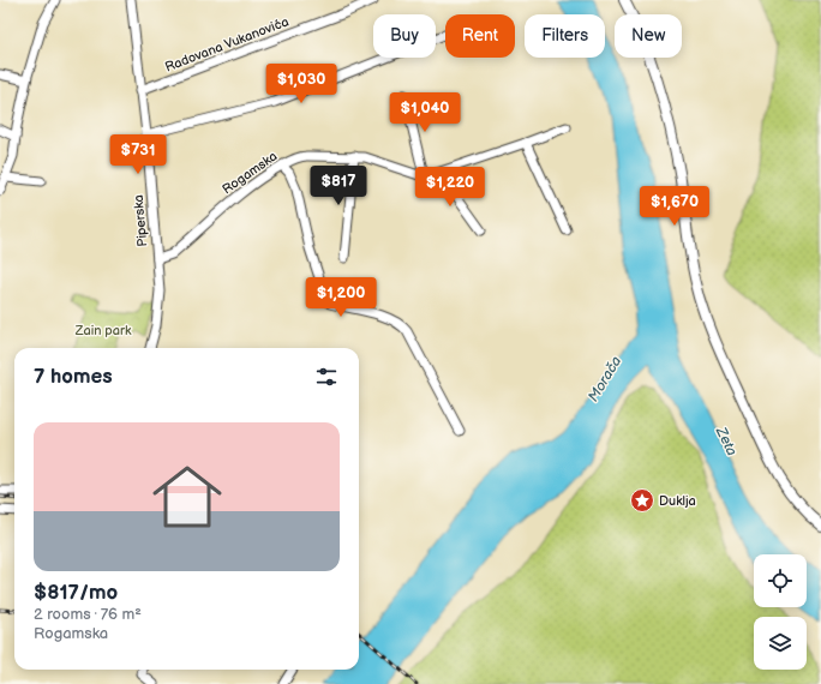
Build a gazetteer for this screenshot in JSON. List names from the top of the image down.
{
  "streets": {
    "street": ["Radovana Vukanovića", "Rogamska", "Piperska"]
  },
  "crossings": [
    ["Radovana Vukanovića", "Piperska"],
    ["Rogamska", "Piperska"]
  ],
  "water": ["Morača", "Zeta"],
  "parks": ["Zain park"],
  "places": {
    "place": ["Duklja"]
  },
  "page": {
    "chip": [
      "Buy",
      "Rent",
      "Filters",
      "New"
    ],
    "price": [
      "$1,030",
      "$1,040",
      "$731",
      "$817",
      "$1,220",
      "$1,670",
      "$1,200"
    ],
    "heading": "7 homes",
    "list": [
      {
        "name": "$817/mo",
        "note": "2 rooms · 76 m² · Rogamska"
      }
    ]
  }
}
